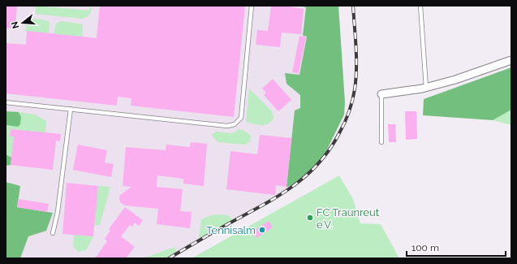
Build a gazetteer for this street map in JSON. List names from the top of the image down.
{
  "places": ["FC Traunreut e.V.", "Tennisalm"],
  "scale_bar": "100 m",
  "north": "left"
}
